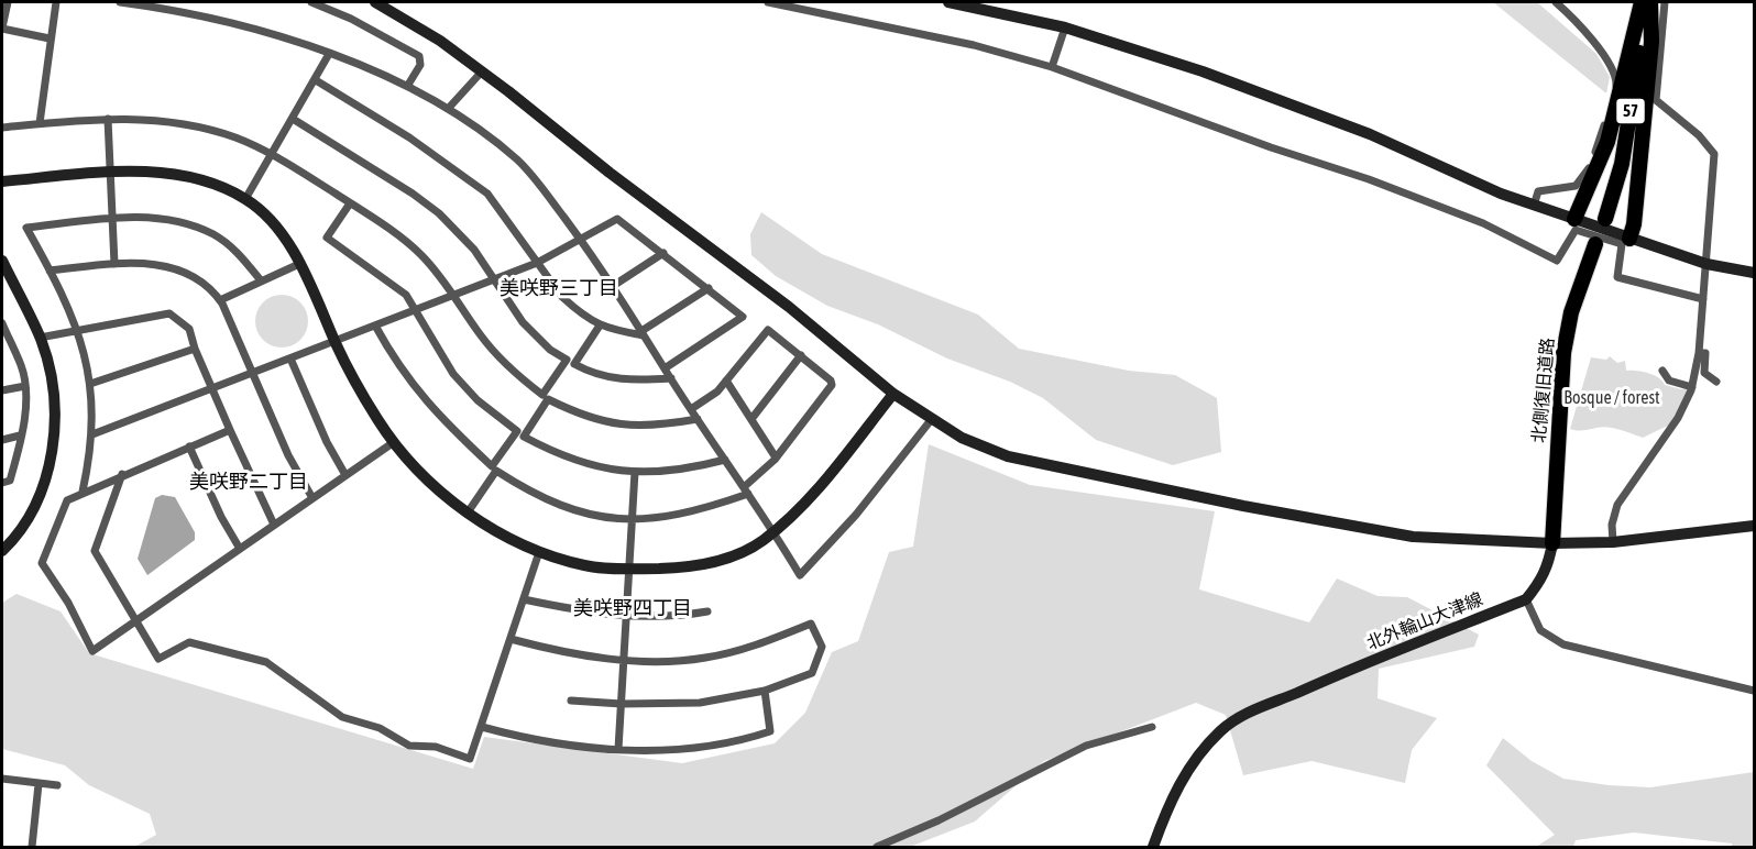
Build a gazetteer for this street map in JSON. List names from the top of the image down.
{
  "streets": {
    "highway": ["57", "北側復旧道路"],
    "street": ["北外輪山大津線"]
  },
  "districts": ["美咲野三丁目", "美咲野二丁目", "美咲野四丁目"],
  "parks": ["Bosque / forest"]
}
